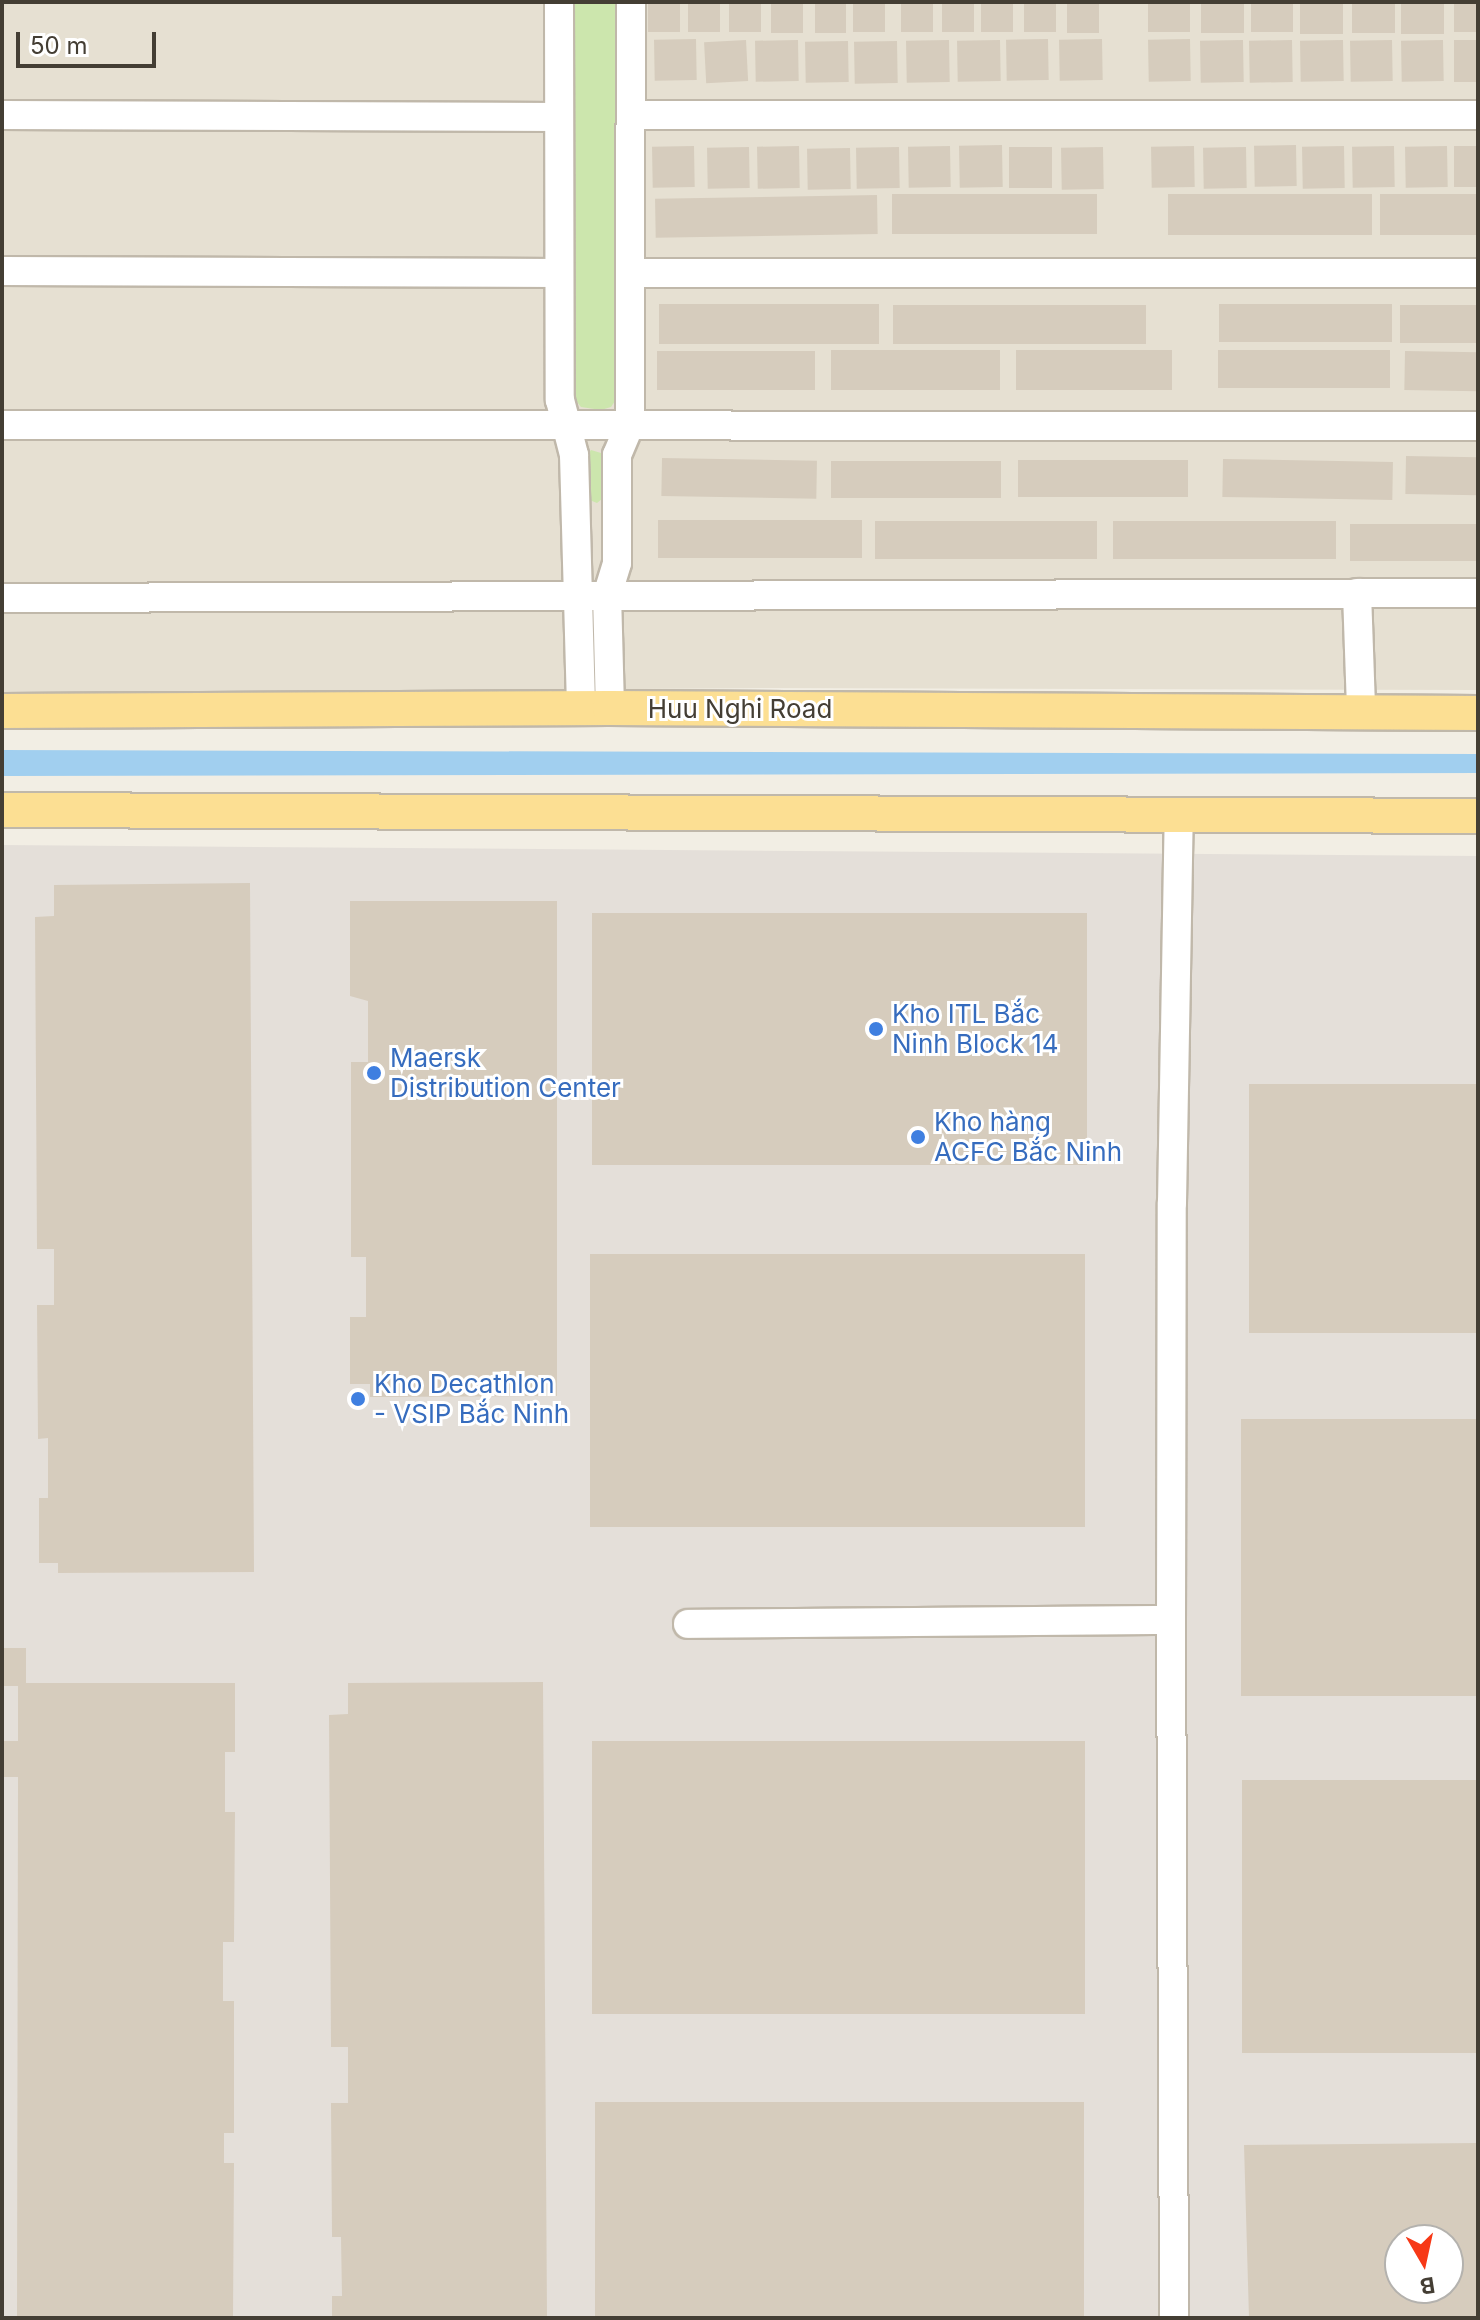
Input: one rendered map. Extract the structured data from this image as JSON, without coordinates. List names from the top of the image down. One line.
{"streets":{"main road":["Huu Nghi Road"]},"places":["Kho ITL Bắc Ninh Block 14","Maersk Distribution Center","Kho hàng ACFC Bắc Ninh","Kho Decathlon - VSIP Bắc Ninh"],"scale_bar":"50 m","north":"bottom"}
